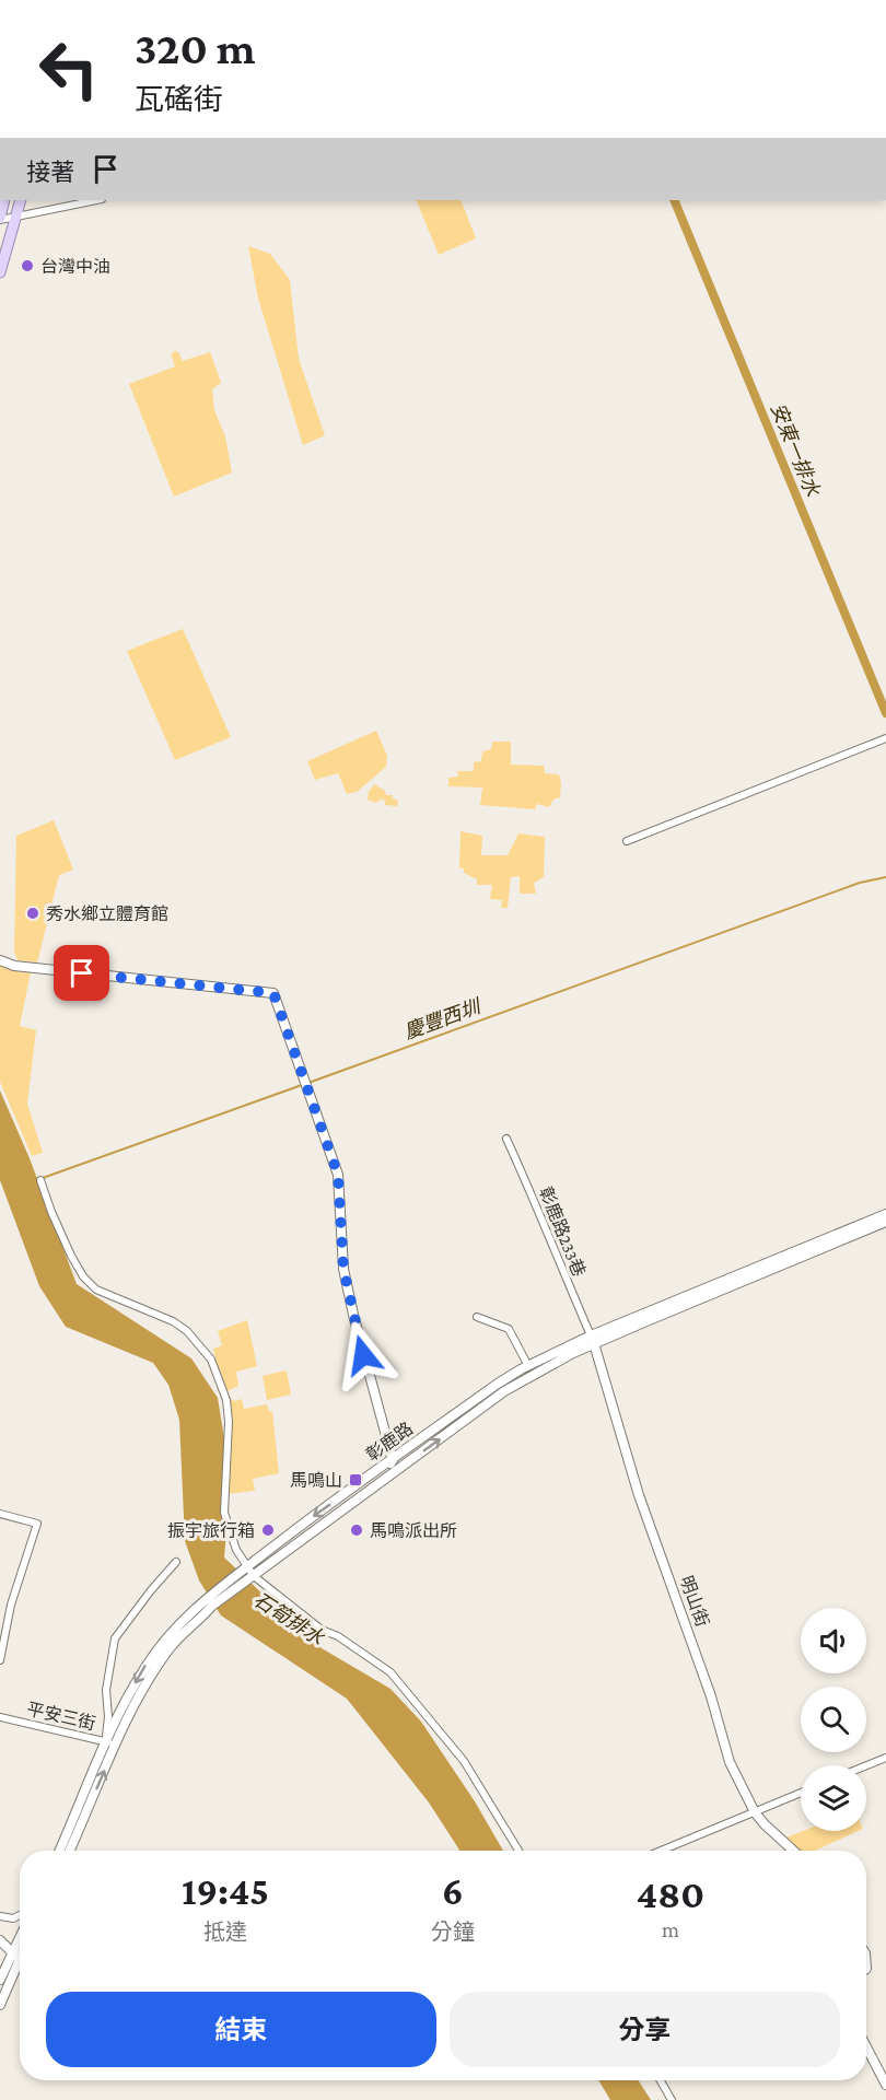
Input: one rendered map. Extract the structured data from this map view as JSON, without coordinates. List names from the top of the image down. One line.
{"streets":{"main road":["彰鹿路","明山街"],"street":["彰鹿路233巷","平安三街"]},"crossings":[["彰鹿路233巷","彰鹿路"],["彰鹿路233巷","明山街"],["彰鹿路","明山街"],["彰鹿路","平安三街"]],"water":["安東一排水","慶豐西圳","石筍排水"],"places":{"other":["台灣中油","秀水鄉立體育館","振宇旅行箱","馬鳴派出所"],"transit":["馬鳴山"]},"page":{"turn":["320 m","瓦磘街"],"then":"接著","eta":["19:45","抵達","6","分鐘","480","m"],"buttons":["結束","分享"]}}
